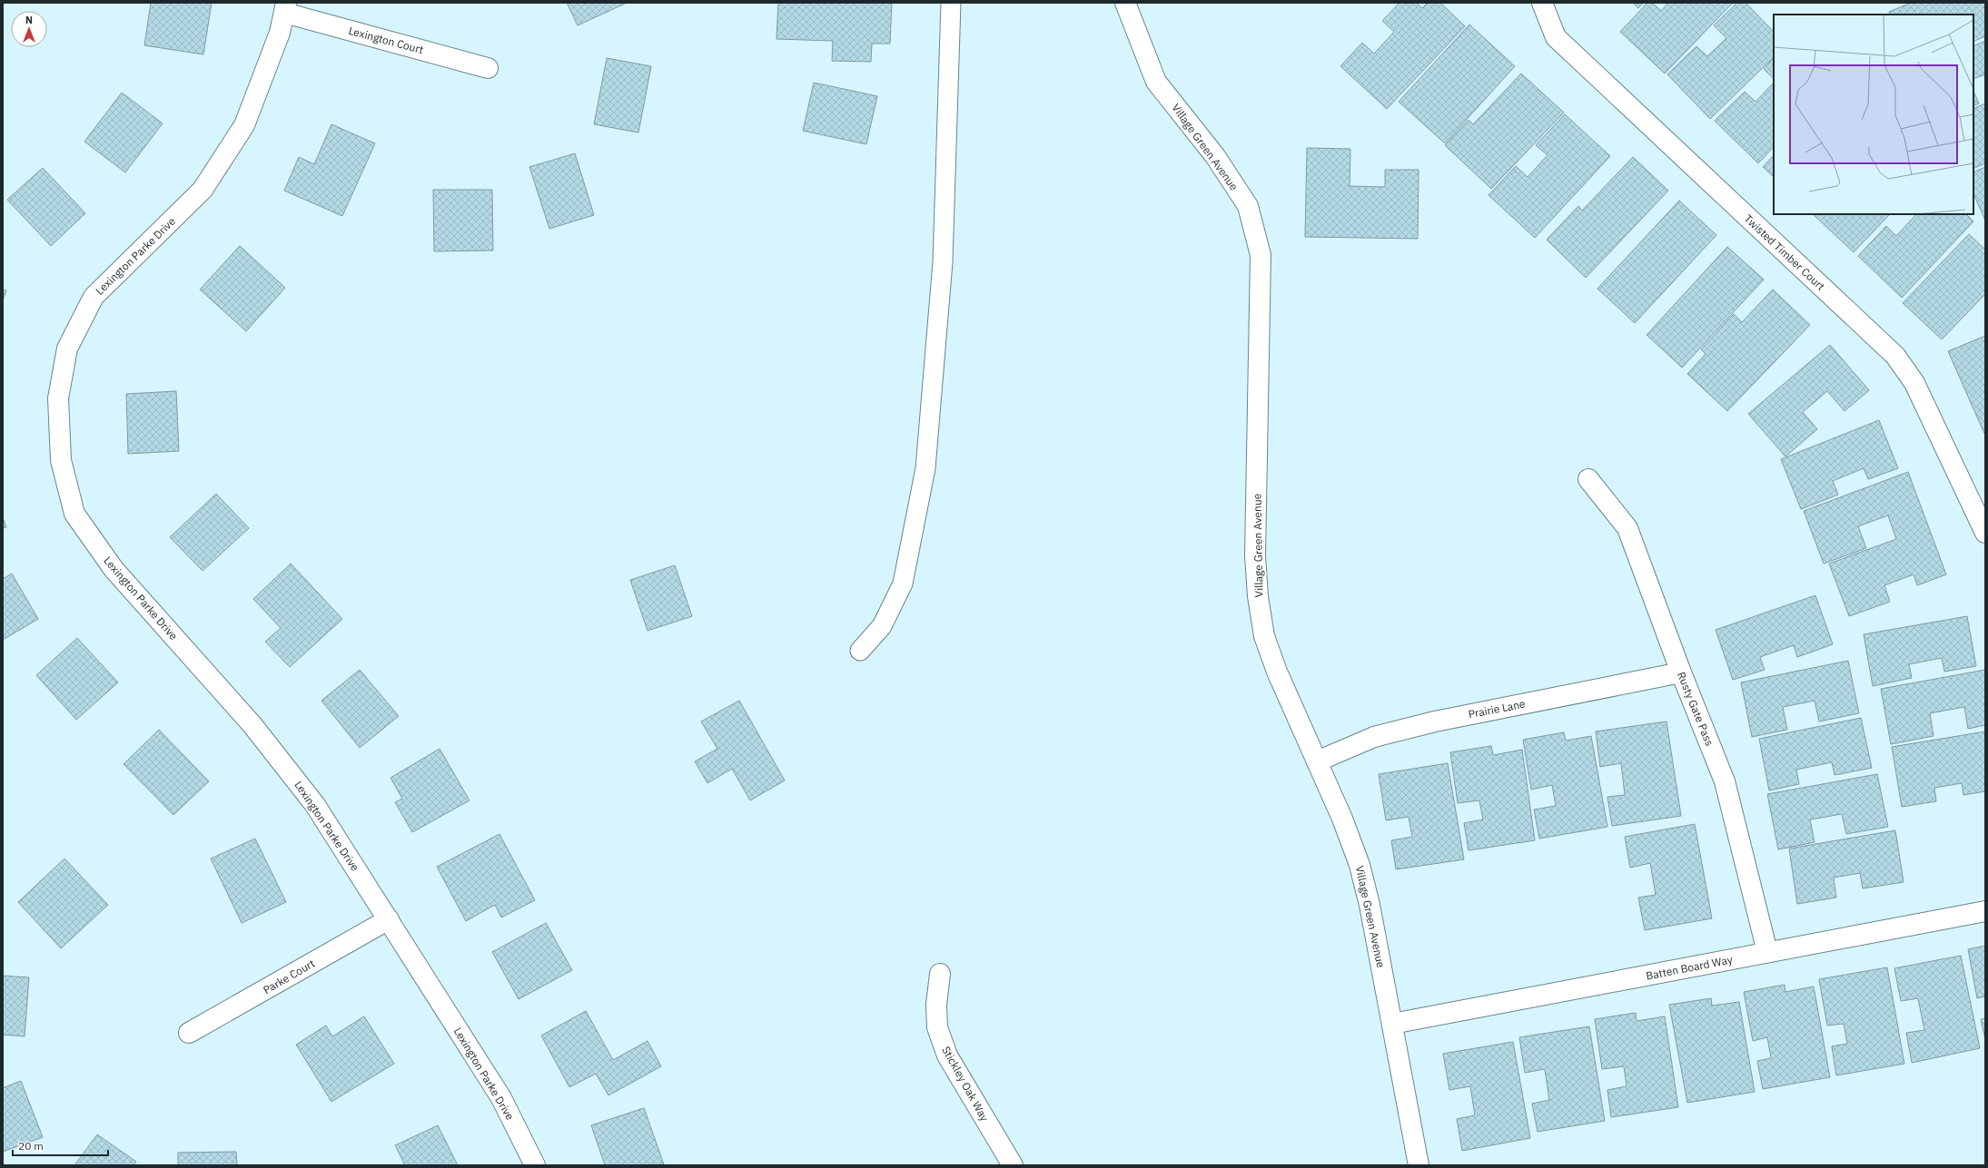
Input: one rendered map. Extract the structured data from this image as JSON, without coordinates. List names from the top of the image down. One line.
{"streets":{"street":["Lexington Court","Village Green Avenue","Twisted Timber Court","Lexington Parke Drive","Prairie Lane","Rusty Gate Pass","Batten Board Way","Parke Court","Stickley Oak Way"]},"crossings":[["Lexington Court","Lexington Parke Drive"],["Village Green Avenue","Prairie Lane"],["Village Green Avenue","Batten Board Way"],["Lexington Parke Drive","Parke Court"],["Prairie Lane","Rusty Gate Pass"],["Rusty Gate Pass","Batten Board Way"]],"scale_bar":"20 m","north":"top"}
